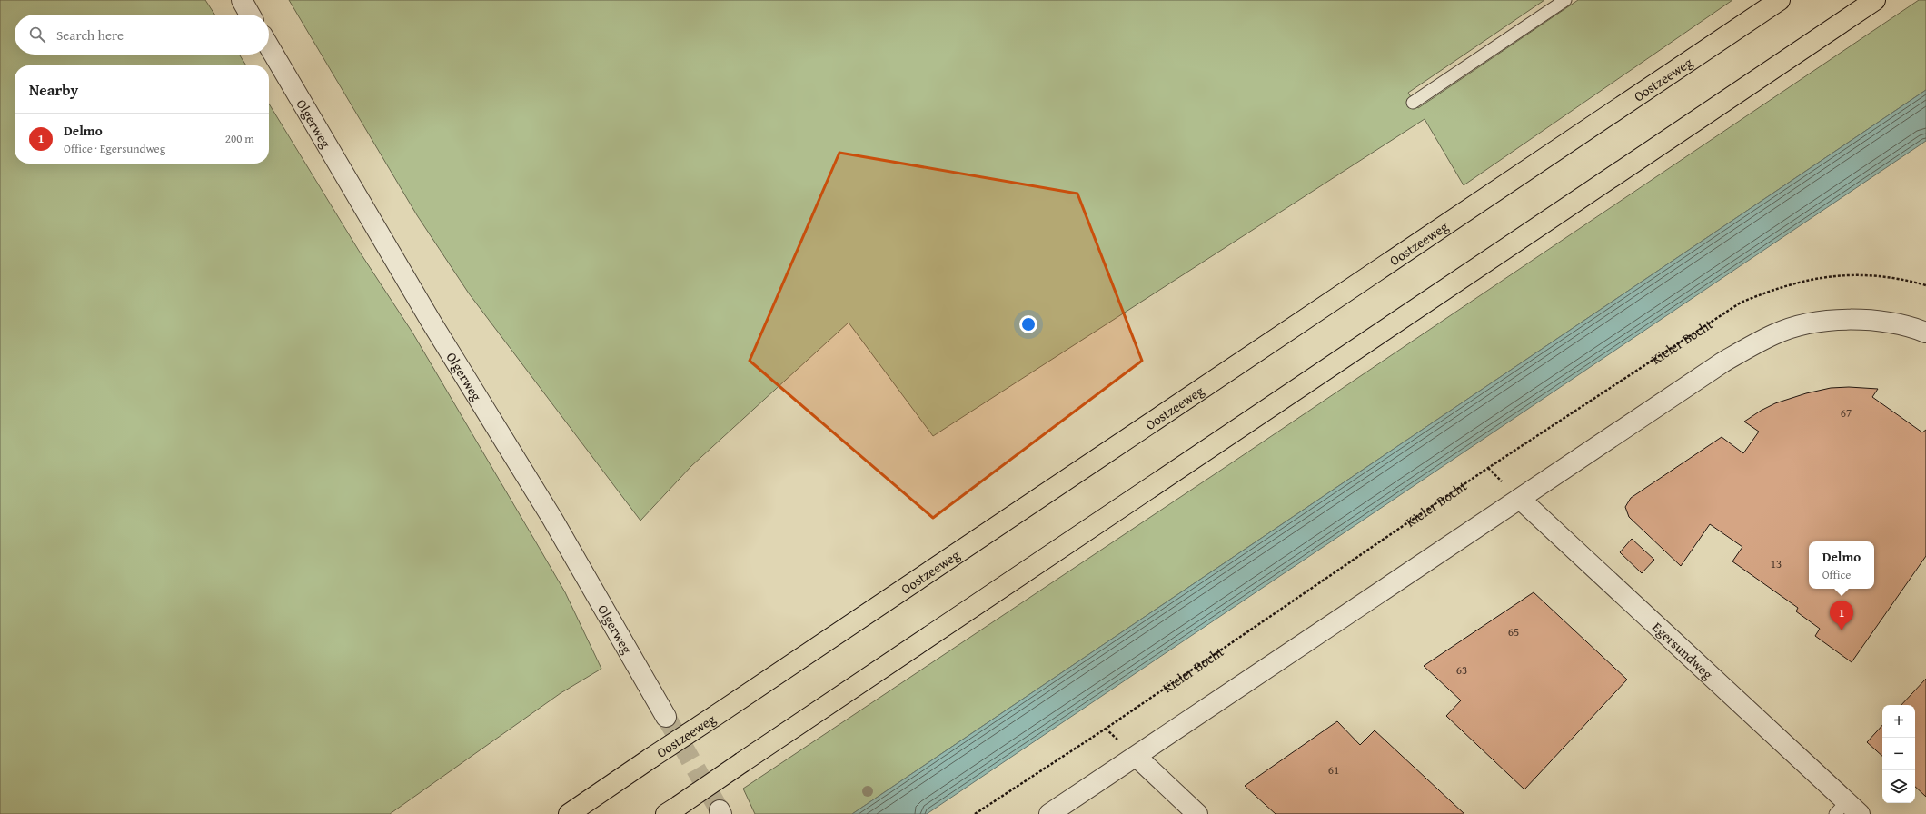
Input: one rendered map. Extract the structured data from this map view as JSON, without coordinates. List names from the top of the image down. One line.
{"streets":{"highway":["Oostzeeweg"],"street":["Olgerweg","Egersundweg"],"path":["Kieler Bocht"]},"house_numbers":["67","13","65","63","61"],"page":{"search":"Search here","heading":"Nearby","list":[{"mark":"1","name":"Delmo","note":"Office · Egersundweg","value":"200 m"}],"popup":["Delmo","Office"],"pins":"1","map_buttons":["+","−"]}}
